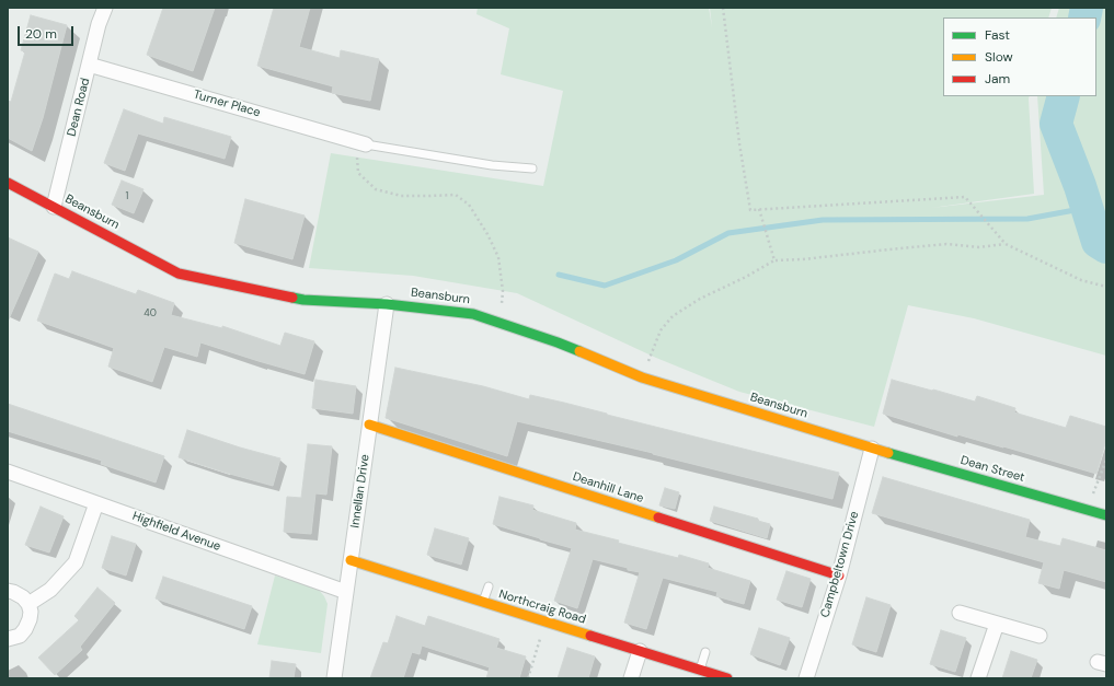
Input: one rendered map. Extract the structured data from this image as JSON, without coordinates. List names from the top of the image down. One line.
{"streets":{"main road":["Beansburn","Dean Street","Deanhill Lane","Northcraig Road"],"street":["Turner Place","Dean Road","Innellan Drive","Highfield Avenue","Campbeltown Drive"]},"crossings":[["Turner Place","Dean Road"],["Dean Road","Beansburn"],["Beansburn","Dean Street"],["Beansburn","Innellan Drive"],["Beansburn","Campbeltown Drive"],["Dean Street","Campbeltown Drive"],["Deanhill Lane","Innellan Drive"],["Deanhill Lane","Campbeltown Drive"],["Innellan Drive","Highfield Avenue"],["Innellan Drive","Northcraig Road"]],"house_numbers":["1","40"],"legend":["Fast","Slow","Jam"],"scale_bar":"20 m"}
